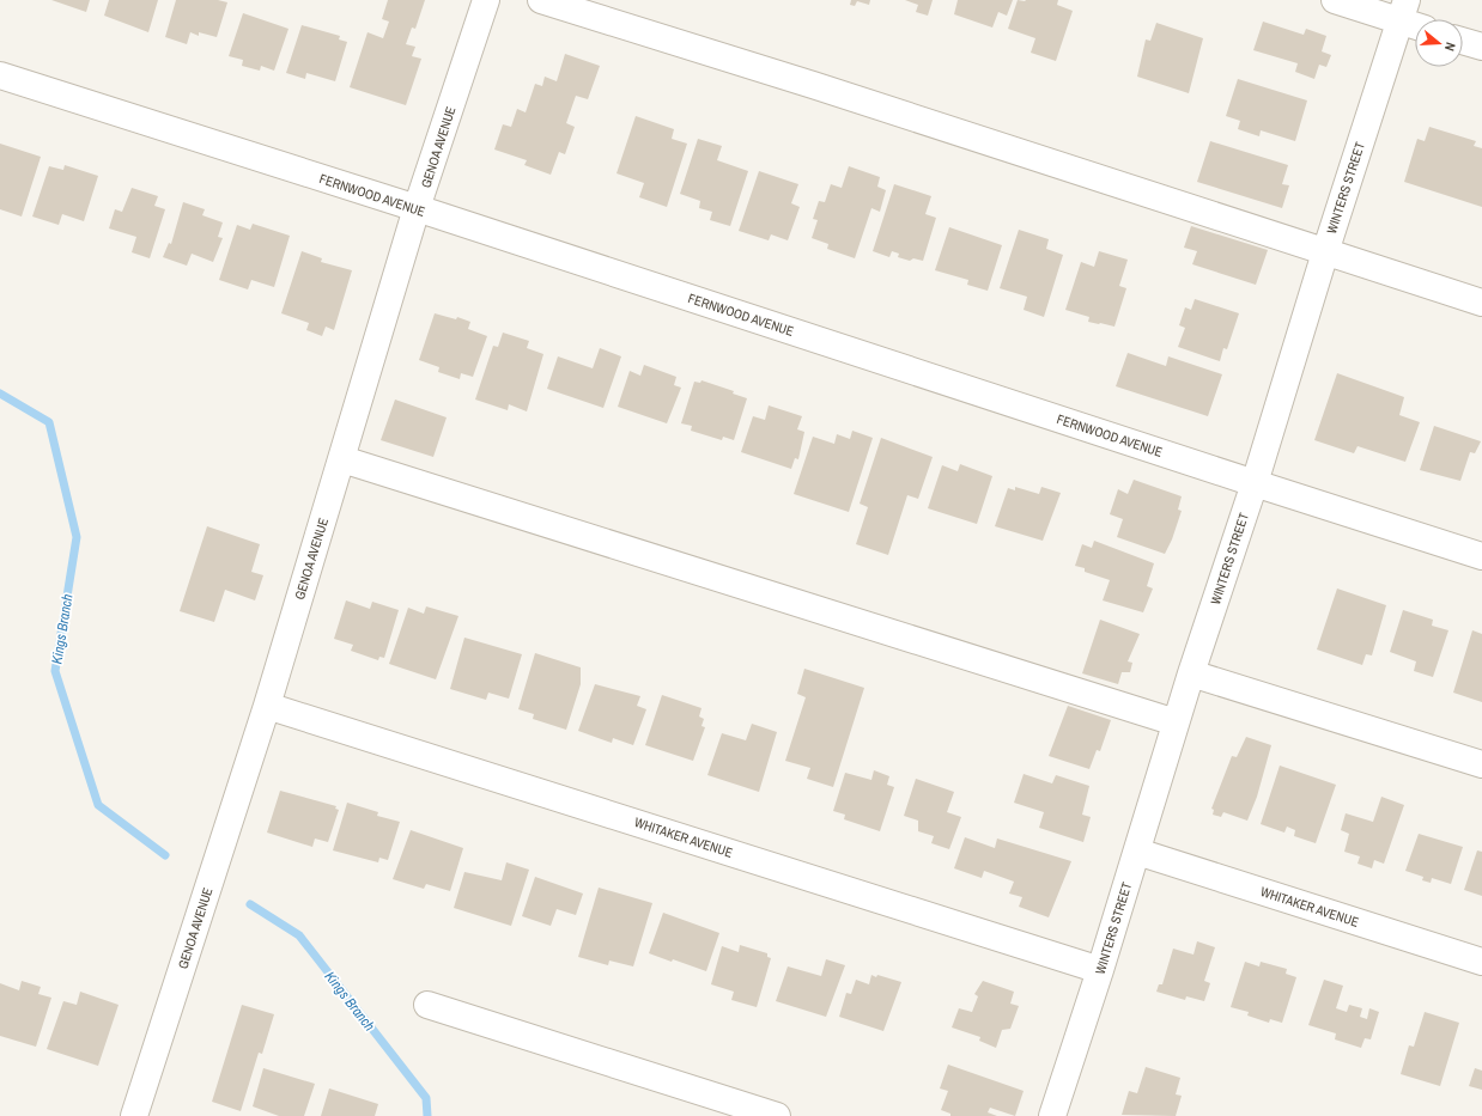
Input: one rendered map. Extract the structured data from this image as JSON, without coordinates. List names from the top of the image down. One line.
{"streets":{"street":["GENOA AVENUE","WINTERS STREET","FERNWOOD AVENUE","WHITAKER AVENUE"]},"crossings":[["GENOA AVENUE","FERNWOOD AVENUE"],["GENOA AVENUE","WHITAKER AVENUE"],["WINTERS STREET","FERNWOOD AVENUE"],["WINTERS STREET","WHITAKER AVENUE"]],"water":["Kings Branch"],"north":"right"}
